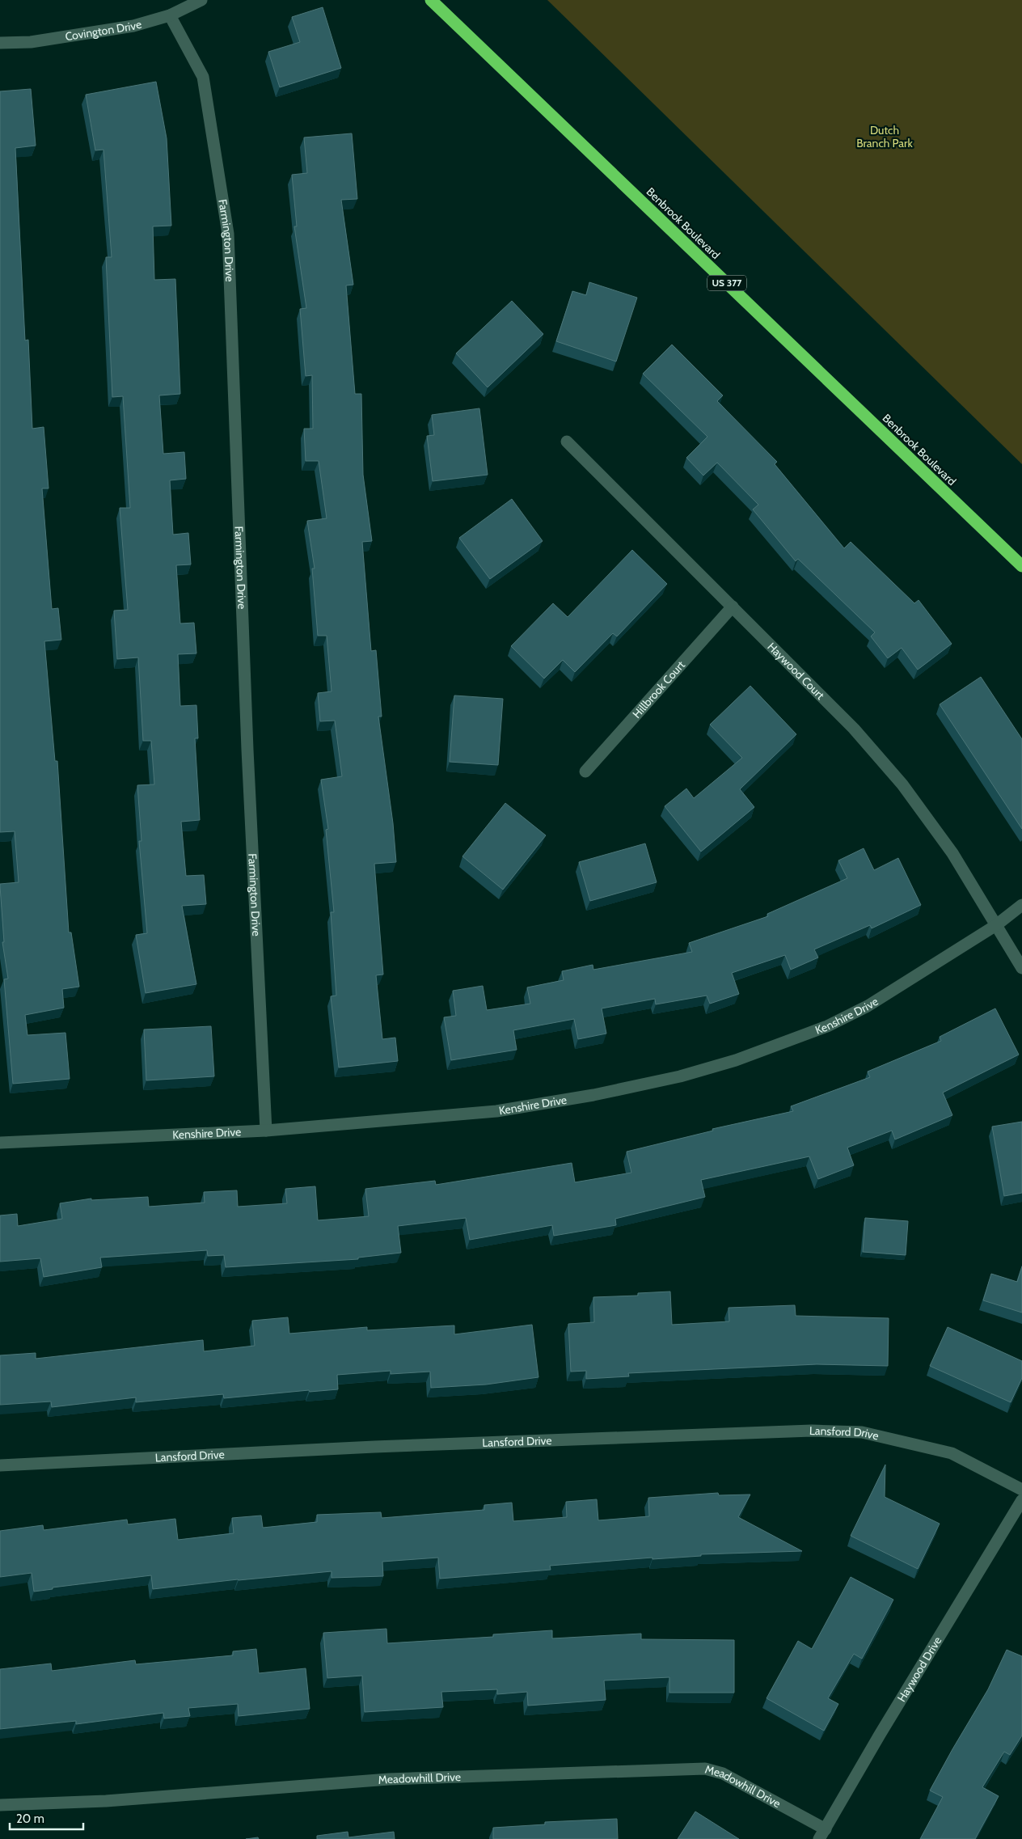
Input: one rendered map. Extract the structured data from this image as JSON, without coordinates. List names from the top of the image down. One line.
{"streets":{"highway":["Benbrook Boulevard","US 377"],"street":["Covington Drive","Farmington Drive","Haywood Court","Hillbrook Court","Kenshire Drive","Lansford Drive","Haywood Drive","Meadowhill Drive"]},"crossings":[["Covington Drive","Farmington Drive"],["Farmington Drive","Kenshire Drive"],["Haywood Court","Hillbrook Court"],["Haywood Court","Kenshire Drive"],["Haywood Drive","Meadowhill Drive"]],"parks":["Dutch Branch Park"],"scale_bar":"20 m"}
